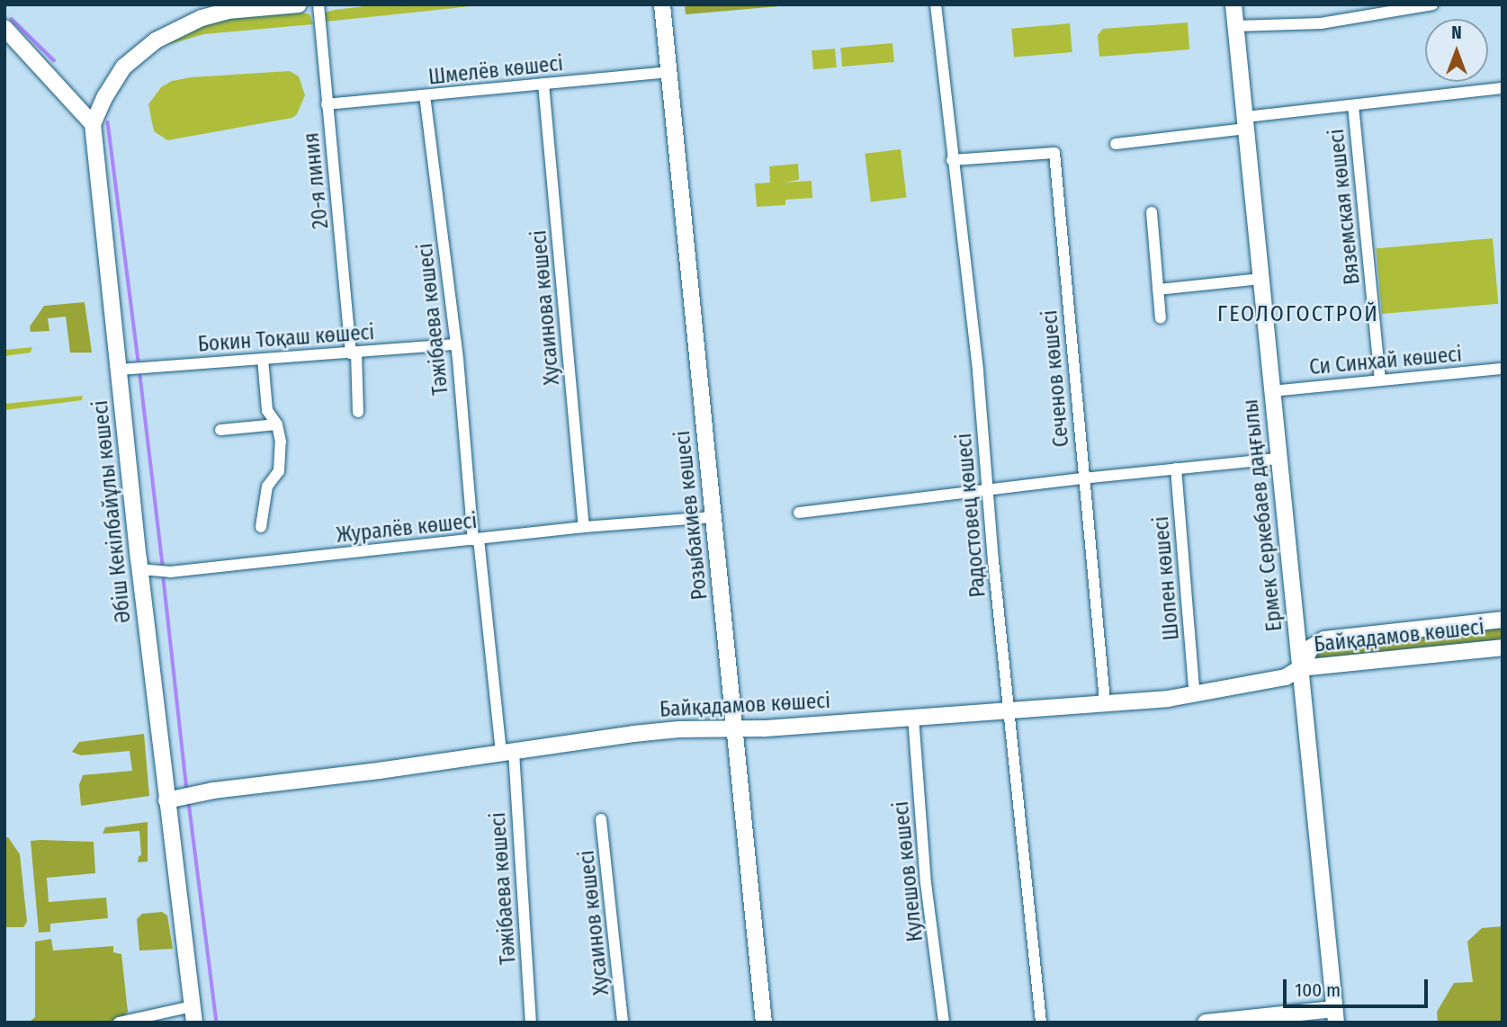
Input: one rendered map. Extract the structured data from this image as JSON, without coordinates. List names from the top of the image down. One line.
{"streets":{"street":["Шмелёв көшесі","20-я линия","Вяземская көшесі","Хусаинова көшесі","Тәжібаева көшесі","Бокин Тоқаш көшесі","Си Синхай көшесі","Сеченов көшесі","Әбіш Кекілбайұлы көшесі","Розыбакиев көшесі","Радостовец көшесі","Ермек Серкебаев даңғылы","Журалёв көшесі","Шопен көшесі","Байқадамов көшесі","Кулешов көшесі","Хусаинов көшесі"]},"crossings":[["Шмелёв көшесі","20-я линия"],["Шмелёв көшесі","Хусаинова көшесі"],["Шмелёв көшесі","Тәжібаева көшесі"],["Шмелёв көшесі","Розыбакиев көшесі"],["20-я линия","Бокин Тоқаш көшесі"],["Вяземская көшесі","Си Синхай көшесі"],["Хусаинова көшесі","Журалёв көшесі"],["Тәжібаева көшесі","Бокин Тоқаш көшесі"],["Тәжібаева көшесі","Журалёв көшесі"],["Тәжібаева көшесі","Байқадамов көшесі"],["Бокин Тоқаш көшесі","Әбіш Кекілбайұлы көшесі"],["Си Синхай көшесі","Ермек Серкебаев даңғылы"],["Сеченов көшесі","Радостовец көшесі"],["Сеченов көшесі","Байқадамов көшесі"],["Әбіш Кекілбайұлы көшесі","Журалёв көшесі"],["Әбіш Кекілбайұлы көшесі","Байқадамов көшесі"],["Розыбакиев көшесі","Журалёв көшесі"],["Розыбакиев көшесі","Байқадамов көшесі"],["Радостовец көшесі","Байқадамов көшесі"],["Ермек Серкебаев даңғылы","Байқадамов көшесі"],["Байқадамов көшесі","Кулешов көшесі"]],"districts":["ГЕОЛОГОСТРОЙ"],"scale_bar":"100 m","north":"top"}
